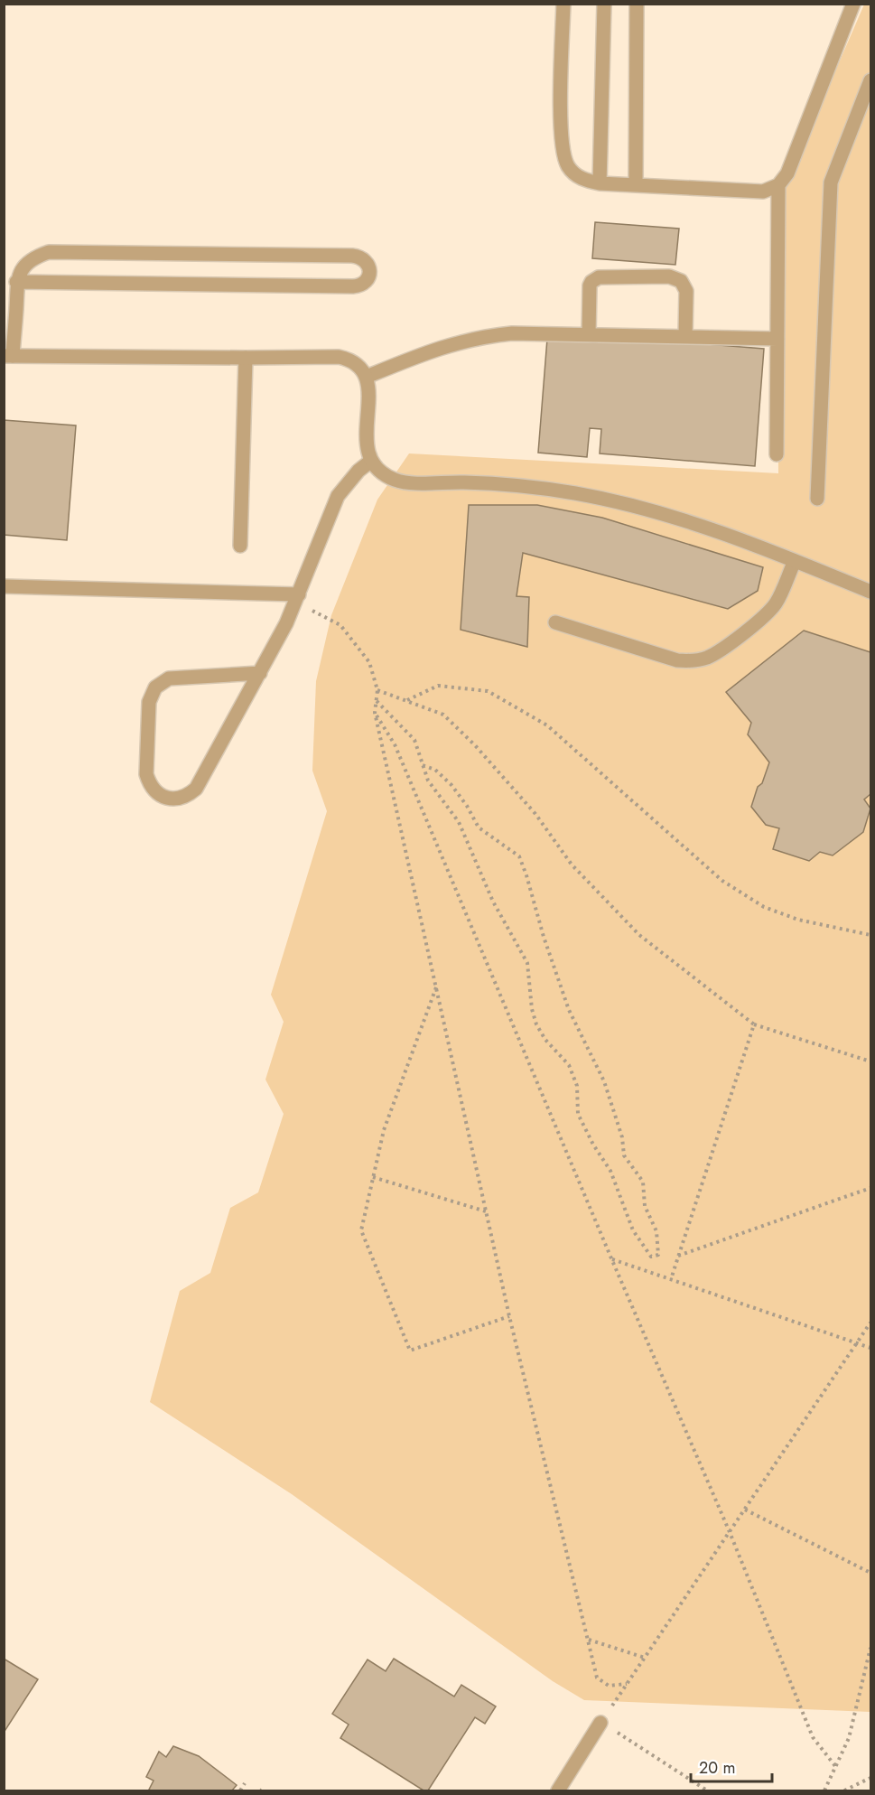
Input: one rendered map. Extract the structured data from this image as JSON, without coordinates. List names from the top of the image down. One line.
{"scale_bar":"20 m"}
